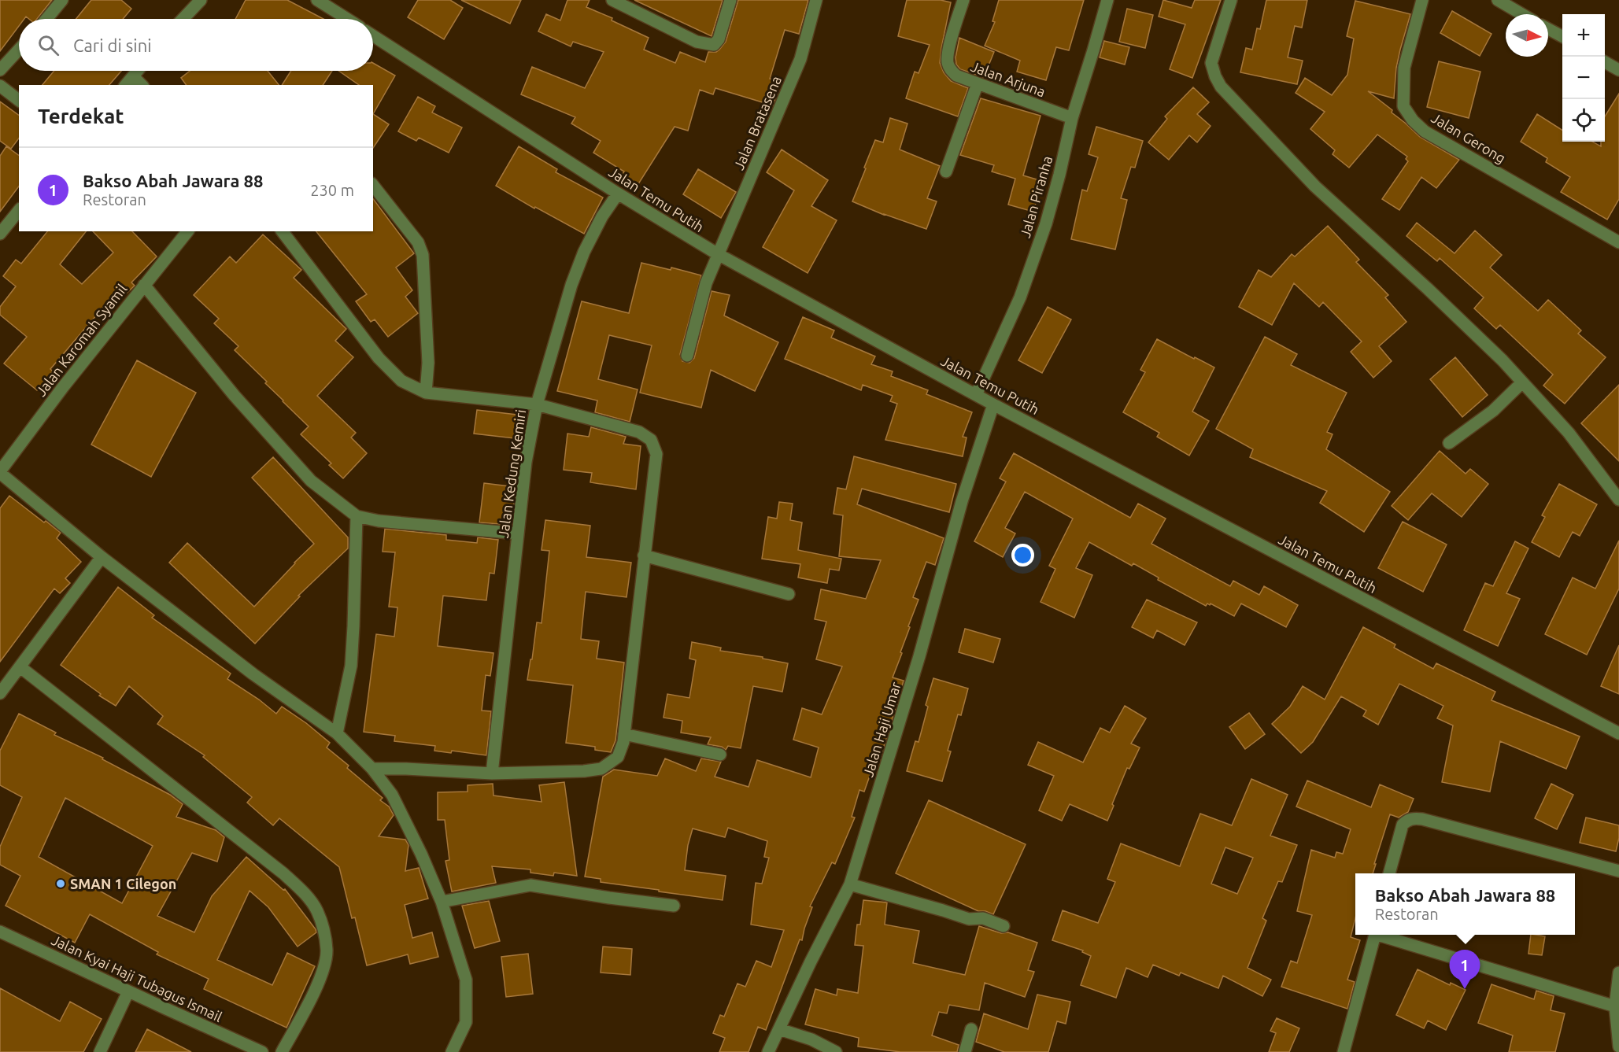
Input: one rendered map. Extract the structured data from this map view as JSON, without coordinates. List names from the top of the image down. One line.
{"streets":{"street":["Jalan Arjuna","Jalan Bratasena","Jalan Gerong","Jalan Piranha","Jalan Temu Putih","Jalan Karomah Syamil","Jalan Kedung Kemiri","Jalan Haji Umar","Jalan Kyai Haji Tubagus Ismail"]},"crossings":[["Jalan Arjuna","Jalan Piranha"],["Jalan Bratasena","Jalan Temu Putih"],["Jalan Piranha","Jalan Temu Putih"],["Jalan Temu Putih","Jalan Kedung Kemiri"],["Jalan Temu Putih","Jalan Haji Umar"]],"places":["SMAN 1 Cilegon"],"north":"right","page":{"map_buttons":["+","−"],"search":"Cari di sini","heading":"Terdekat","list":[{"mark":"1","name":"Bakso Abah Jawara 88","note":"Restoran","value":"230 m"}],"popup":["Bakso Abah Jawara 88","Restoran"],"pins":"1"}}
